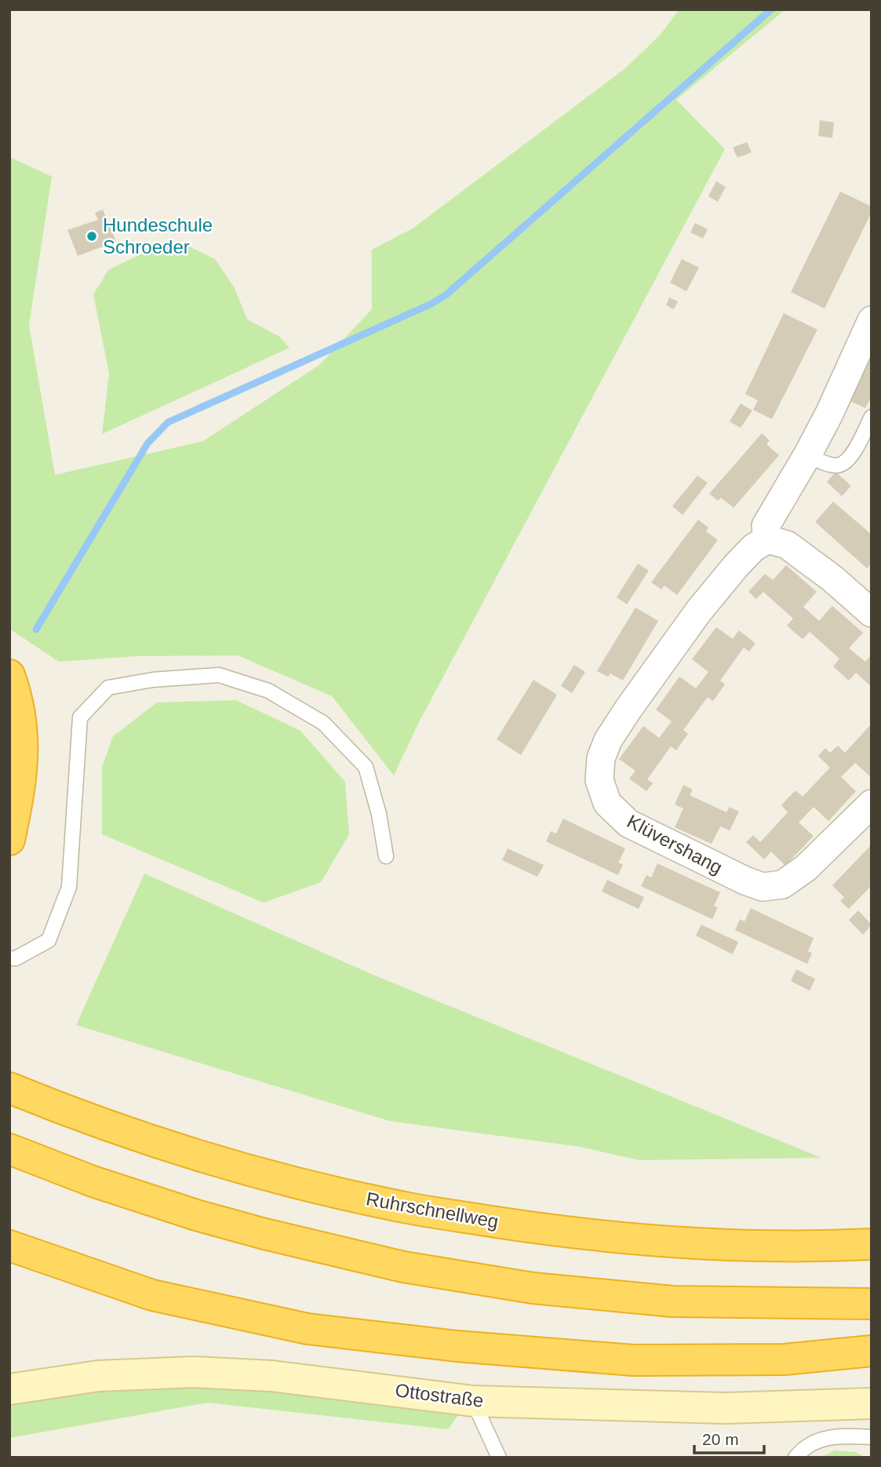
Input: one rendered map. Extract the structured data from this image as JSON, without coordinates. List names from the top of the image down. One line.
{"streets":{"highway":["Ruhrschnellweg"],"street":["Klüvershang","Ottostraße"]},"places":["Hundeschule Schroeder"],"scale_bar":"20 m"}
